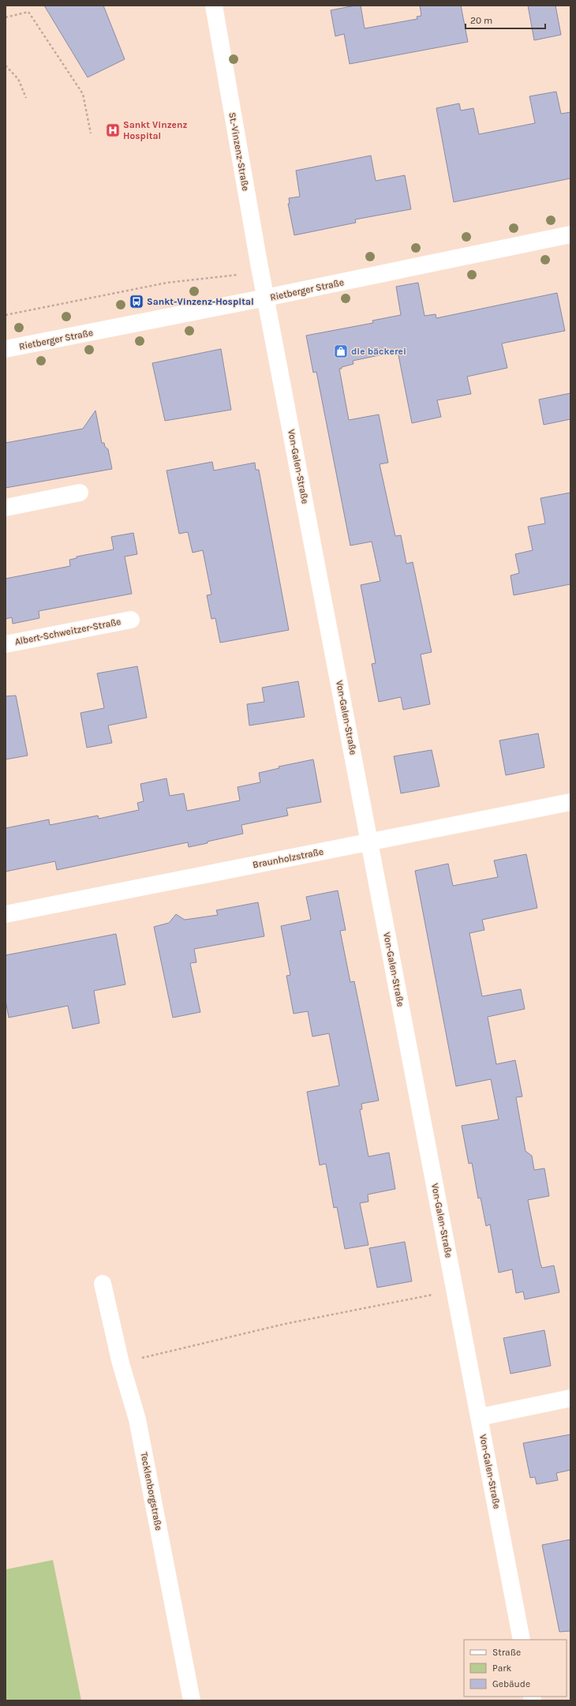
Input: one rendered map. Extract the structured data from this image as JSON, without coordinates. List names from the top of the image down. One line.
{"streets":{"street":["St.-Vinzenz-Straße","Rietberger Straße","Von-Galen-Straße","Albert-Schweitzer-Straße","Braunholzstraße","Tecklenborgstraße"]},"crossings":[["St.-Vinzenz-Straße","Rietberger Straße"],["St.-Vinzenz-Straße","Von-Galen-Straße"],["Rietberger Straße","Von-Galen-Straße"],["Von-Galen-Straße","Braunholzstraße"]],"places":{"hospital":["Sankt Vinzenz Hospital"],"bus stop":["Sankt-Vinzenz-Hospital"],"shop":["die bäckerei"]},"legend":["Straße","Park","Gebäude"],"scale_bar":"20 m"}
